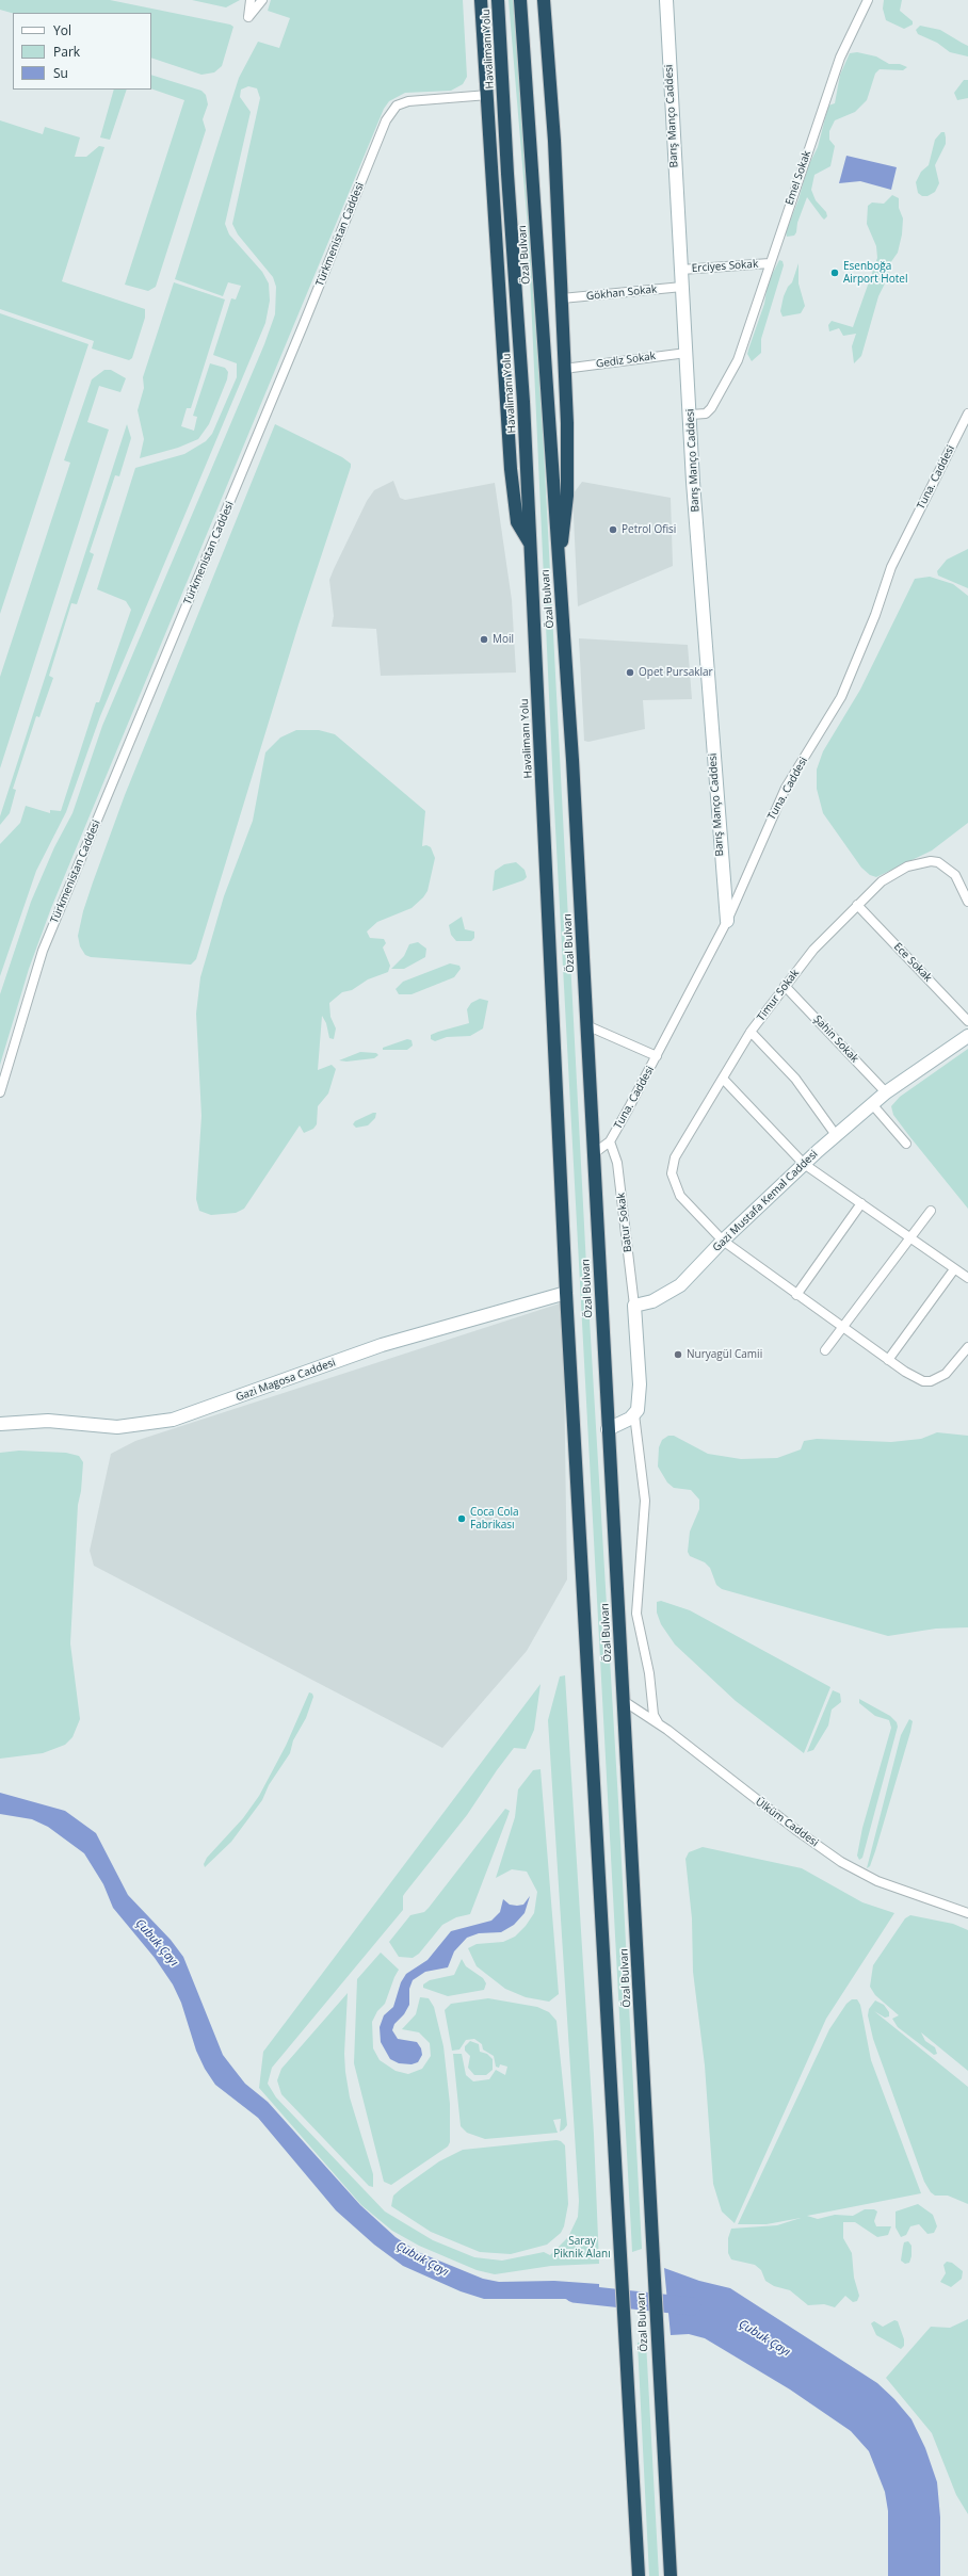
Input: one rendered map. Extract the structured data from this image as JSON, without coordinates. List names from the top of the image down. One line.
{"streets":{"highway":["Havalimanı Yolu","Özal Bulvarı"],"street":["Barış Manço Caddesi","Emel Sokak","Türkmenistan Caddesi","Erciyes Sokak","Gökhan Sokak","Gediz Sokak","Tuna. Caddesi","Ece Sokak","Timur Sokak","Şahin Sokak","Gazi Mustafa Kemal Caddesi","Batur Sokak","Gazi Magosa Caddesi","Ülküm Caddesi"]},"crossings":[["Havalimanı Yolu","Özal Bulvarı"],["Barış Manço Caddesi","Emel Sokak"],["Barış Manço Caddesi","Erciyes Sokak"],["Barış Manço Caddesi","Gökhan Sokak"],["Barış Manço Caddesi","Gediz Sokak"],["Barış Manço Caddesi","Tuna. Caddesi"],["Emel Sokak","Erciyes Sokak"],["Özal Bulvarı","Tuna. Caddesi"],["Özal Bulvarı","Gazi Magosa Caddesi"],["Özal Bulvarı","Ülküm Caddesi"],["Tuna. Caddesi","Batur Sokak"],["Ece Sokak","Timur Sokak"],["Timur Sokak","Şahin Sokak"],["Timur Sokak","Gazi Mustafa Kemal Caddesi"],["Şahin Sokak","Gazi Mustafa Kemal Caddesi"],["Gazi Mustafa Kemal Caddesi","Batur Sokak"]],"water":["Çubuk Çayı"],"parks":["Saray Piknik Alanı"],"places":["Esenboğa Airport Hotel","Petrol Ofisi","Moil","Opet Pursaklar","Nuryagül Camii","Coca Cola Fabrikası"],"legend":["Yol","Park","Su"]}
